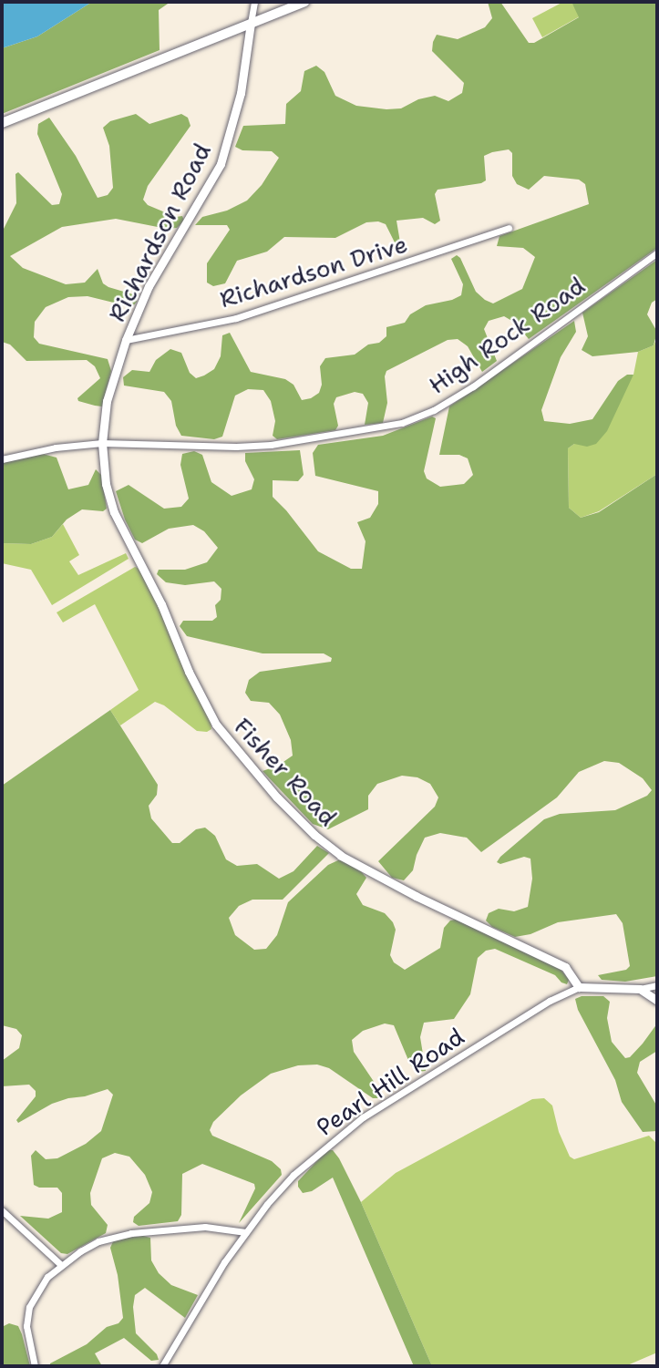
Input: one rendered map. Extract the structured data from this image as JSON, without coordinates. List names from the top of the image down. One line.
{"streets":{"street":["Richardson Road","Richardson Drive","High Rock Road","Fisher Road","Pearl Hill Road"]},"crossings":[["Richardson Road","Richardson Drive"],["Richardson Road","High Rock Road"],["Richardson Road","Fisher Road"],["High Rock Road","Fisher Road"],["Fisher Road","Pearl Hill Road"]]}
